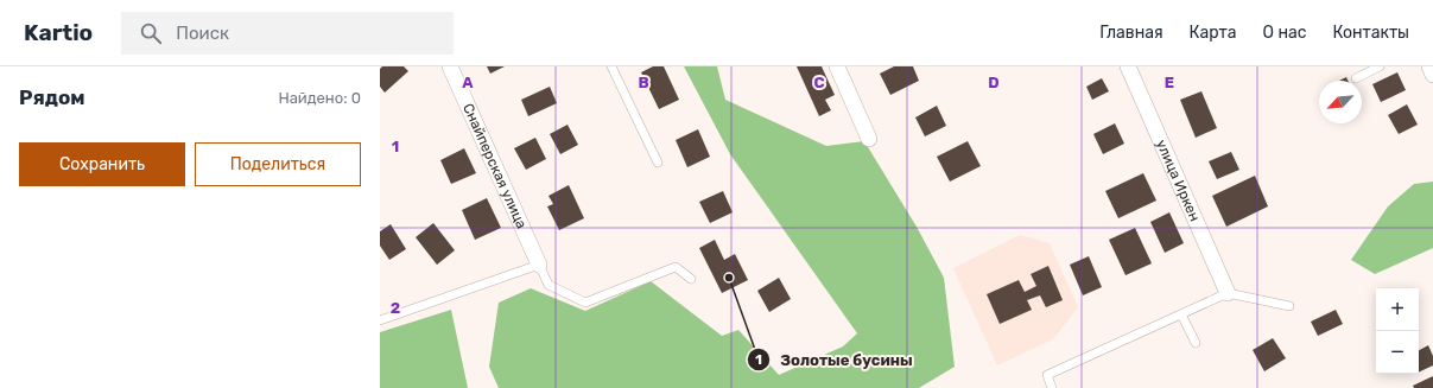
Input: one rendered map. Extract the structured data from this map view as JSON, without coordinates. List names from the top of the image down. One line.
{"streets":{"street":["Снайперская улица","улица Иркен"]},"places":["Золотые бусины"],"north":"bottom left","page":{"header":"Kartio","search":"Поиск","nav":["Главная","Карта","О нас","Контакты"],"heading":["Рядом","Найдено: 0"],"buttons":["Сохранить","Поделиться"],"map_buttons":["+","−"]},"grid":{"columns":["A","B","C","D","E"],"rows":["1","2"]}}
